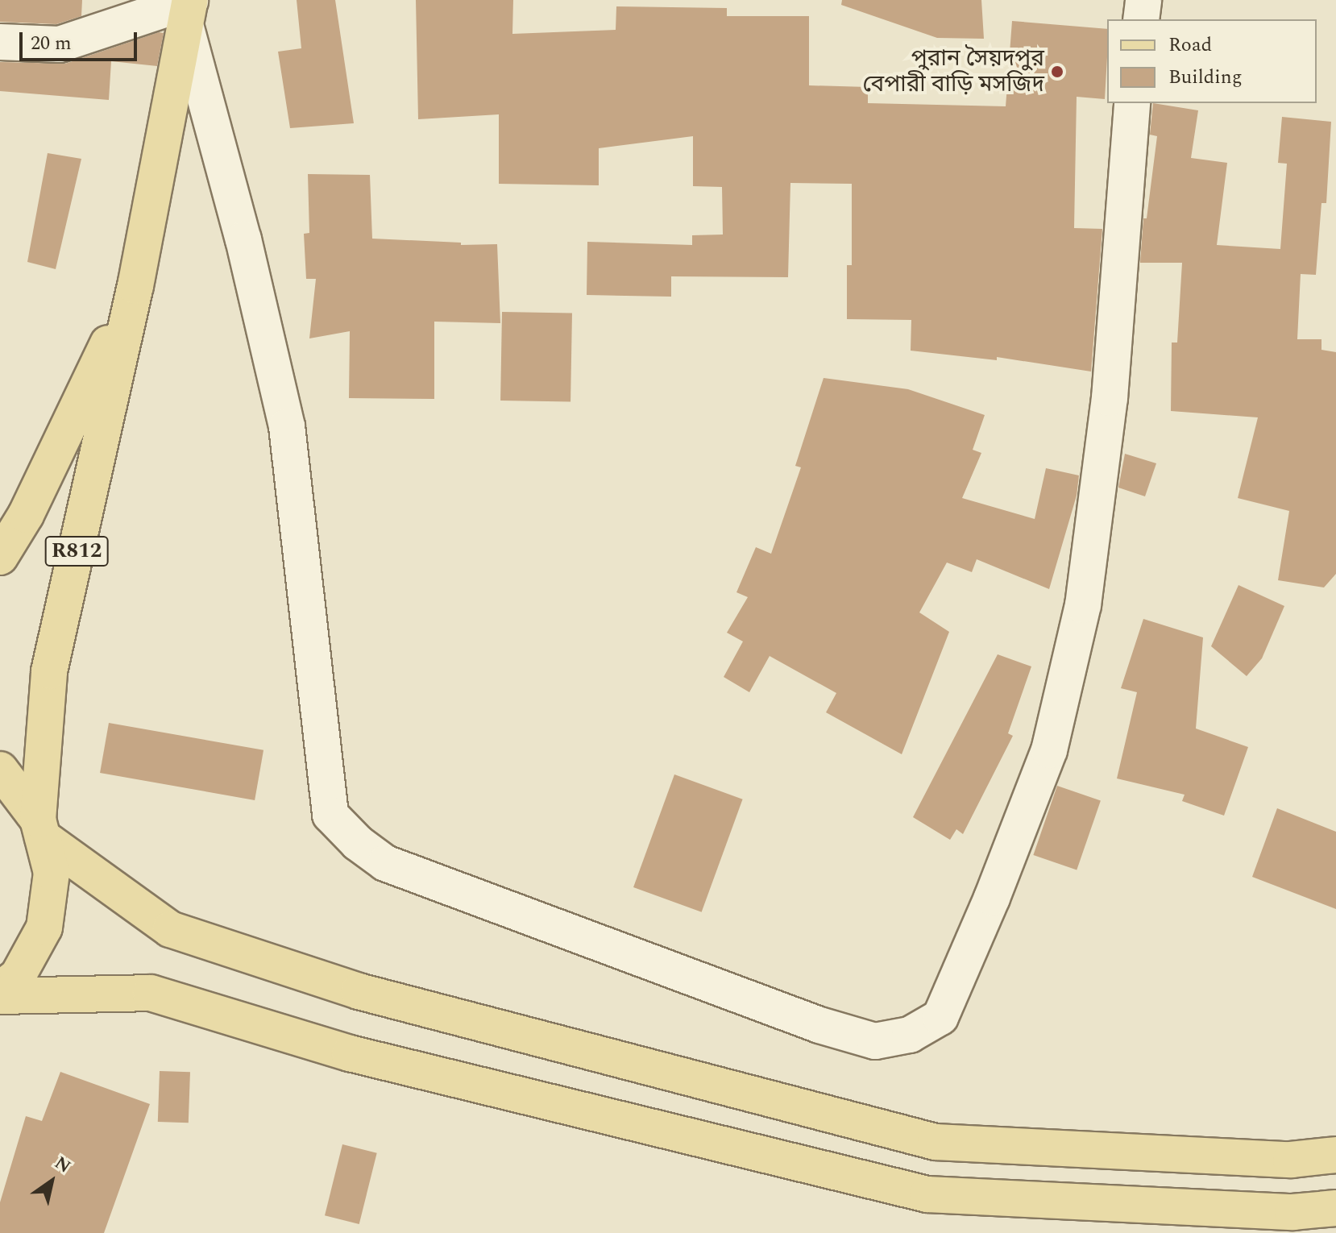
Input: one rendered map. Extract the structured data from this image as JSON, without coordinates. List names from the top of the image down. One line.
{"streets":{"main road":["R812"]},"places":["পুরান সৈয়দপুর বেপারী বাড়ি মসজিদ"],"legend":["Road","Building"],"scale_bar":"20 m","north":"top right"}
